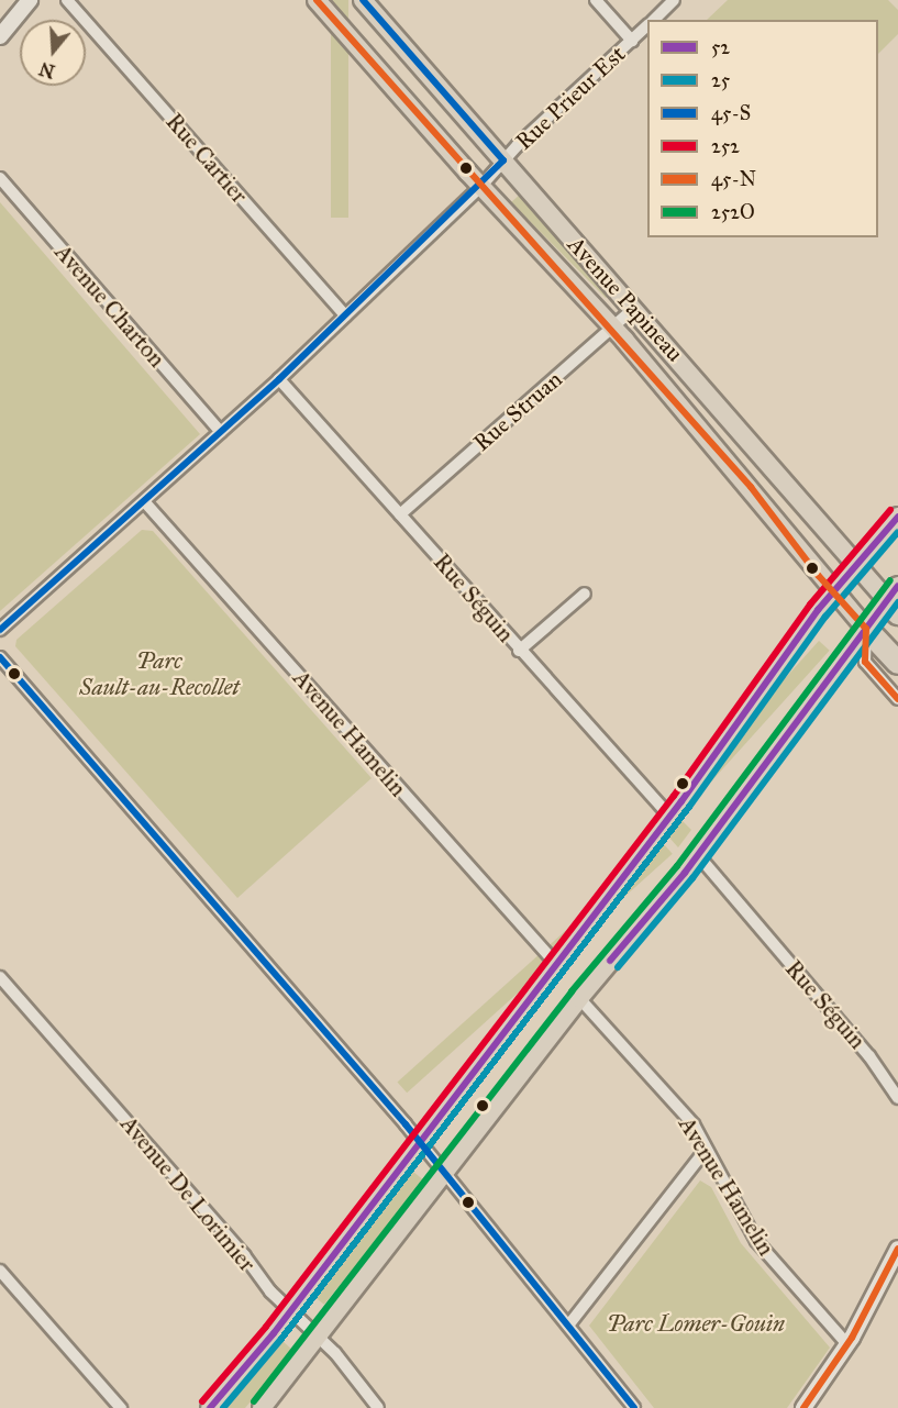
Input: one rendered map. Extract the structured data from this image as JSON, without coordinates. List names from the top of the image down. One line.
{"streets":{"main road":["Avenue Papineau"],"street":["Rue Prieur Est","Rue Cartier","Avenue Charton","Rue Struan","Rue Séguin","Avenue Hamelin","Avenue De Lorimier"]},"crossings":[["Rue Prieur Est","Rue Cartier"],["Rue Prieur Est","Avenue Papineau"],["Rue Prieur Est","Avenue Charton"],["Rue Prieur Est","Rue Séguin"],["Rue Prieur Est","Avenue Hamelin"],["Avenue Papineau","Rue Struan"],["Rue Struan","Rue Séguin"]],"parks":["Parc Sault-au-Recollet","Parc Lomer-Gouin"],"lines":["transit line 45-S","transit line 45-N","transit line 252","transit line 52","transit line 25","transit line 252O"],"legend":["52","25","45-S","252","45-N","252O"],"north":"bottom"}
